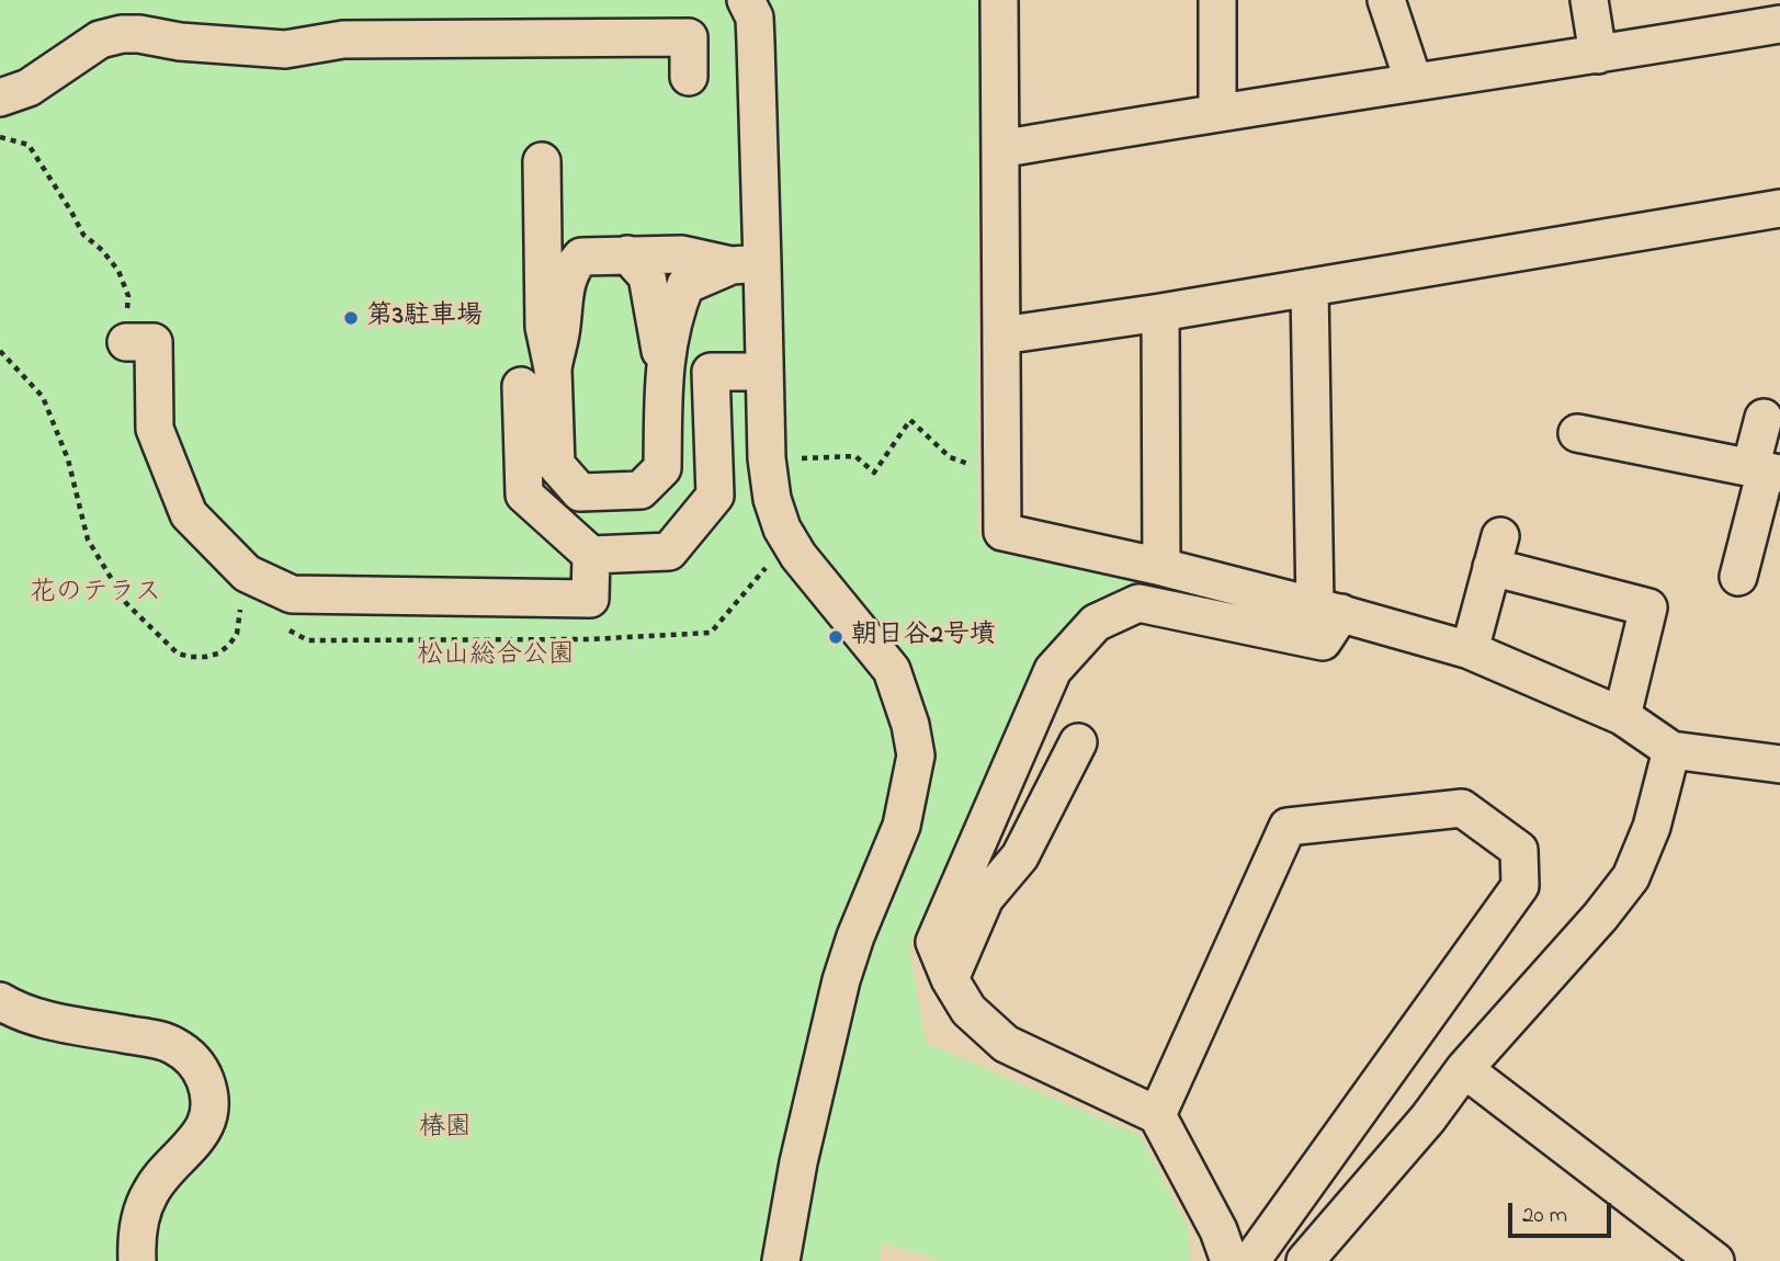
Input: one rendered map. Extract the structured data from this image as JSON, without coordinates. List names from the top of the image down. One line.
{"parks":["花のテラス","松山総合公園","椿園"],"places":["第3駐車場","朝日谷2号墳"],"scale_bar":"20 m"}
